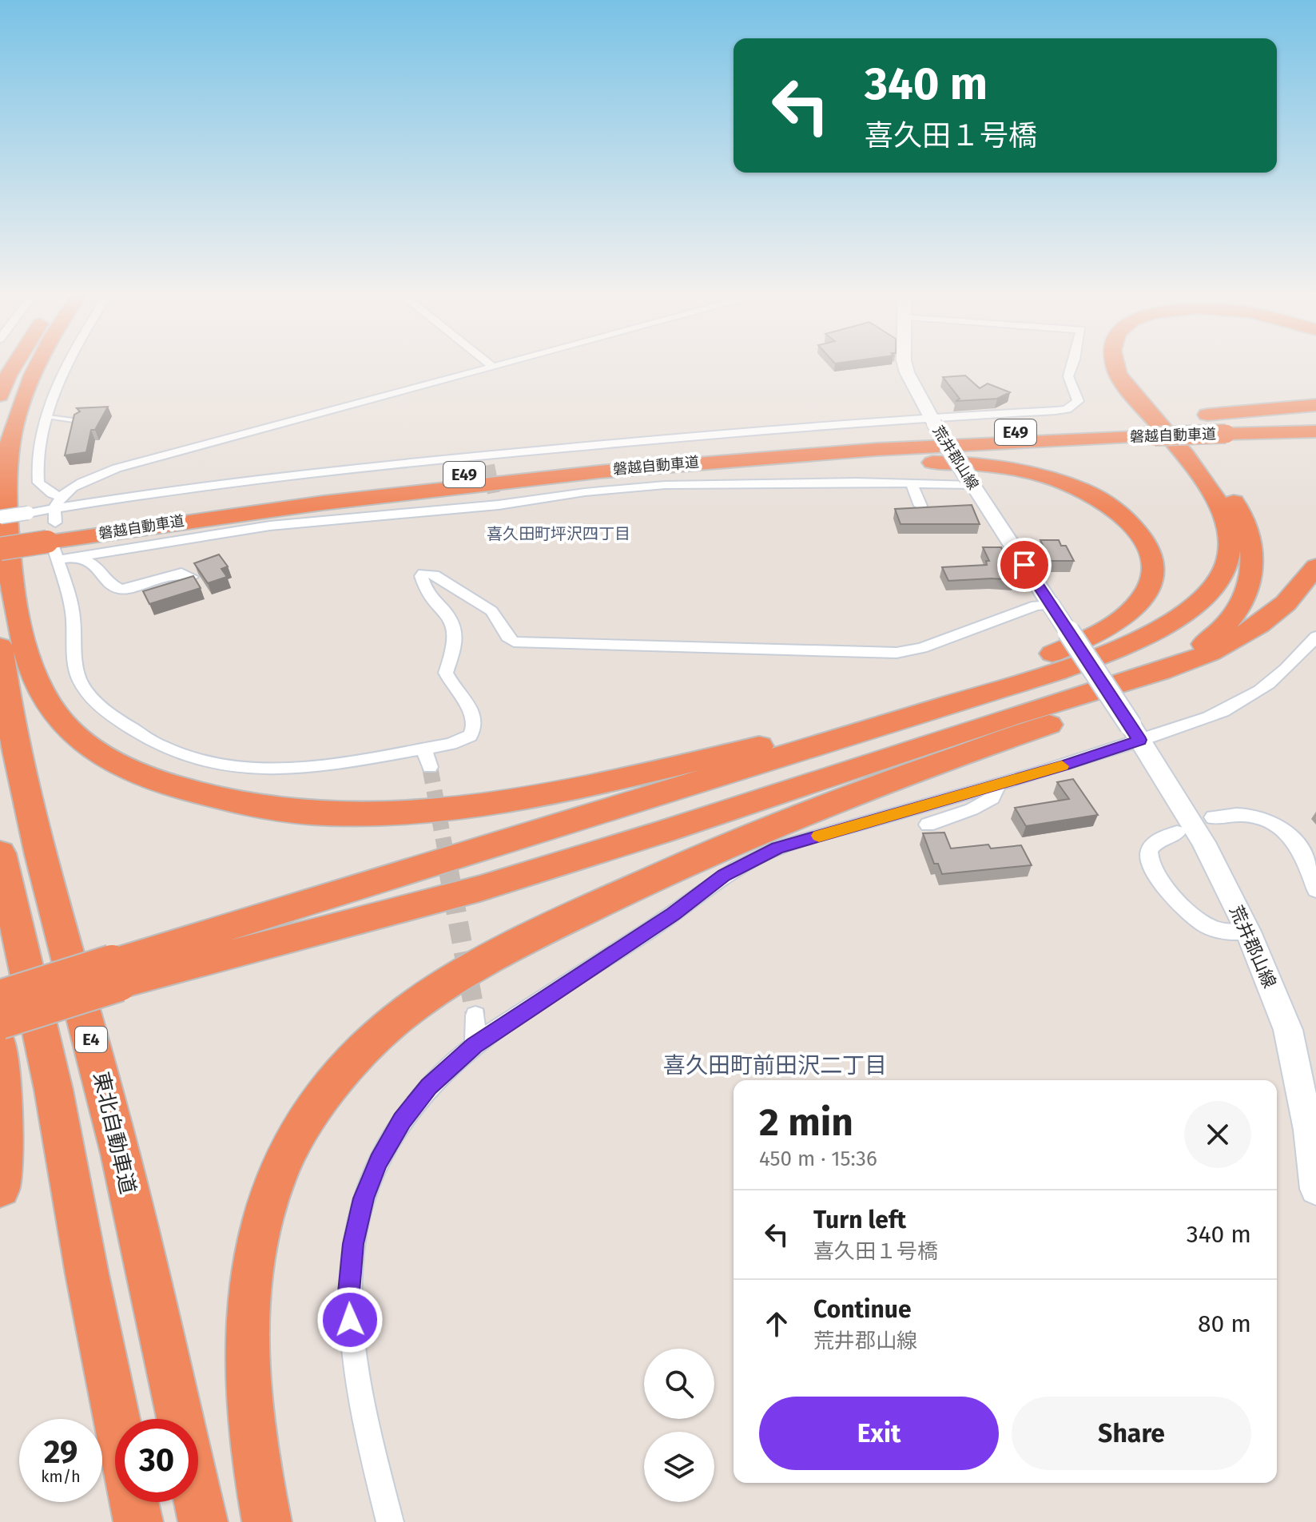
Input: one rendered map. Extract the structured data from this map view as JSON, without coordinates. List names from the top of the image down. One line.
{"streets":{"highway":["E49","磐越自動車道","E4","東北自動車道"],"main road":["荒井郡山線"]},"districts":["喜久田町坪沢四丁目","喜久田町前田沢二丁目"],"page":{"turn":["340 m","喜久田１号橋"],"heading":["2 min","450 m · 15:36"],"list":[{"name":"Turn left","note":"喜久田１号橋","value":"340 m"},{"name":"Continue","note":"荒井郡山線","value":"80 m"}],"buttons":["Exit","Share"],"speed":"29 km/h","limit":"30"}}
